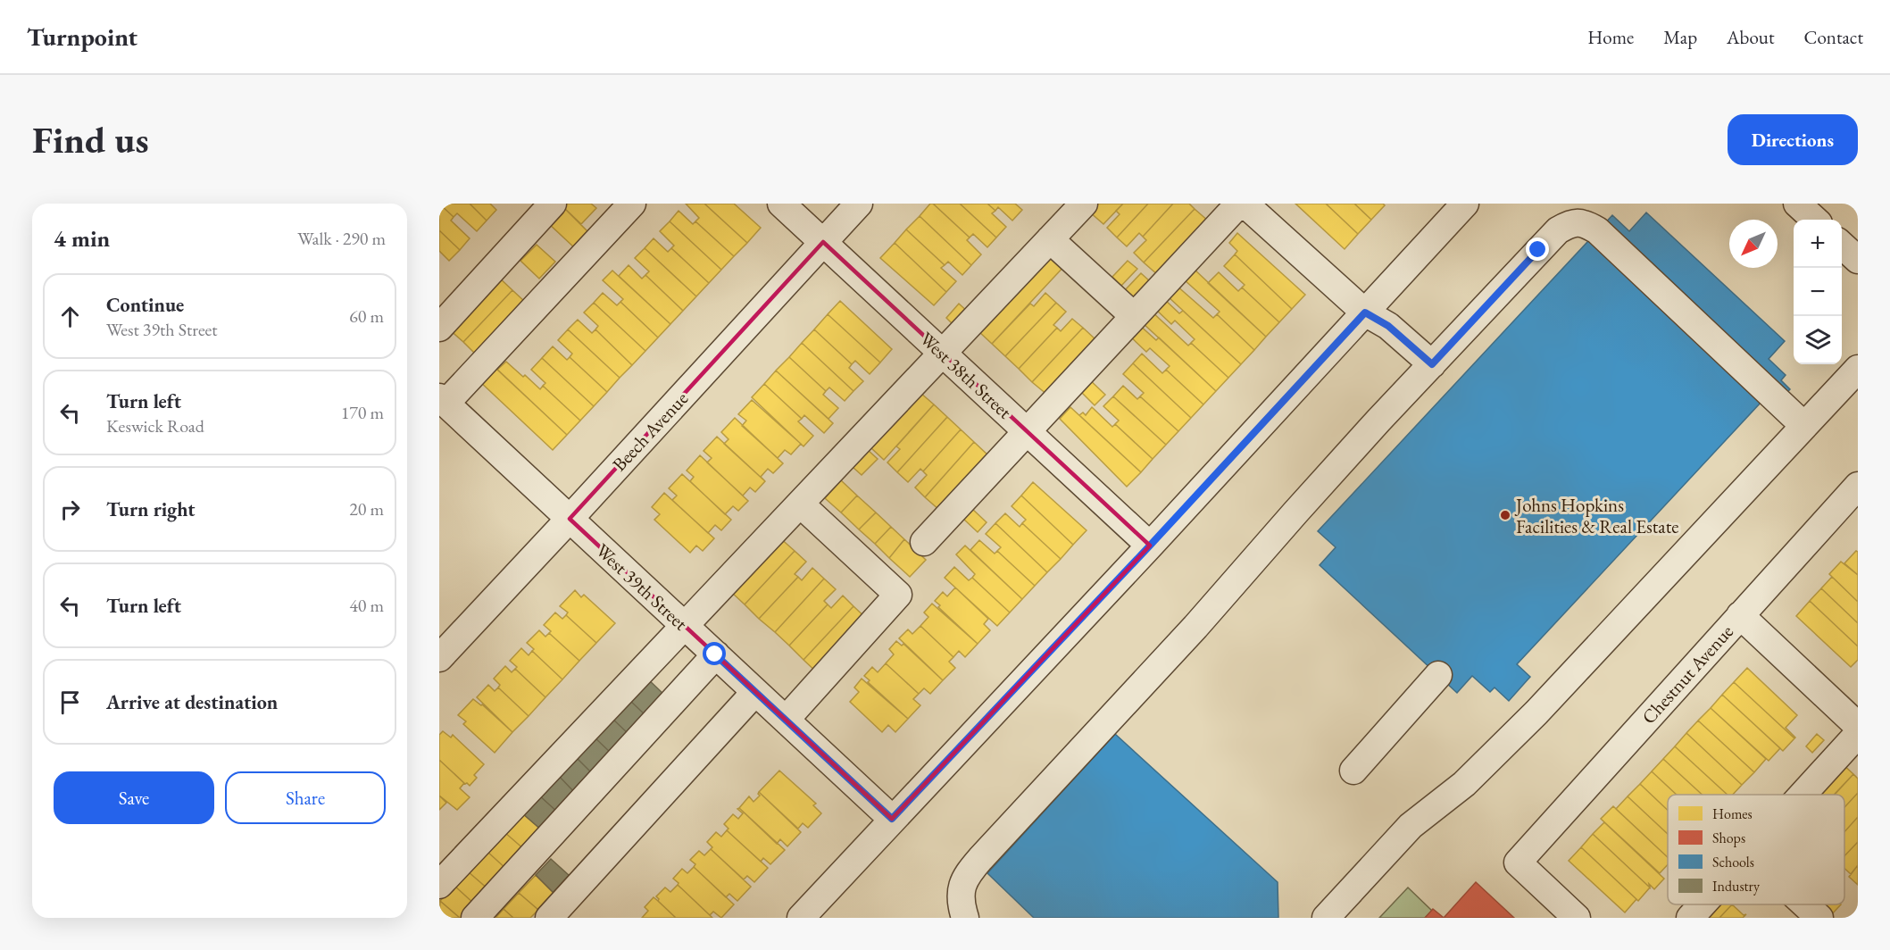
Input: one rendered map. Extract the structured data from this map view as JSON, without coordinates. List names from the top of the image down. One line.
{"streets":{"street":["West 38th Street","Beech Avenue","West 39th Street","Chestnut Avenue"]},"crossings":[["West 38th Street","Beech Avenue"],["Beech Avenue","West 39th Street"]],"places":["Johns Hopkins Facilities & Real Estate"],"legend":["Homes","Shops","Schools","Industry"],"north":"bottom left","page":{"header":"Turnpoint","nav":["Home","Map","About","Contact"],"buttons":["Directions",["Save","Share"]],"title":"Find us","heading":["4 min","Walk · 290 m"],"map_buttons":["+","−"],"list":[["Continue","West 39th Street","60 m"],["Turn left","Keswick Road","170 m"],["Turn right","20 m"],["Turn left","40 m"],"Arrive at destination"]}}
